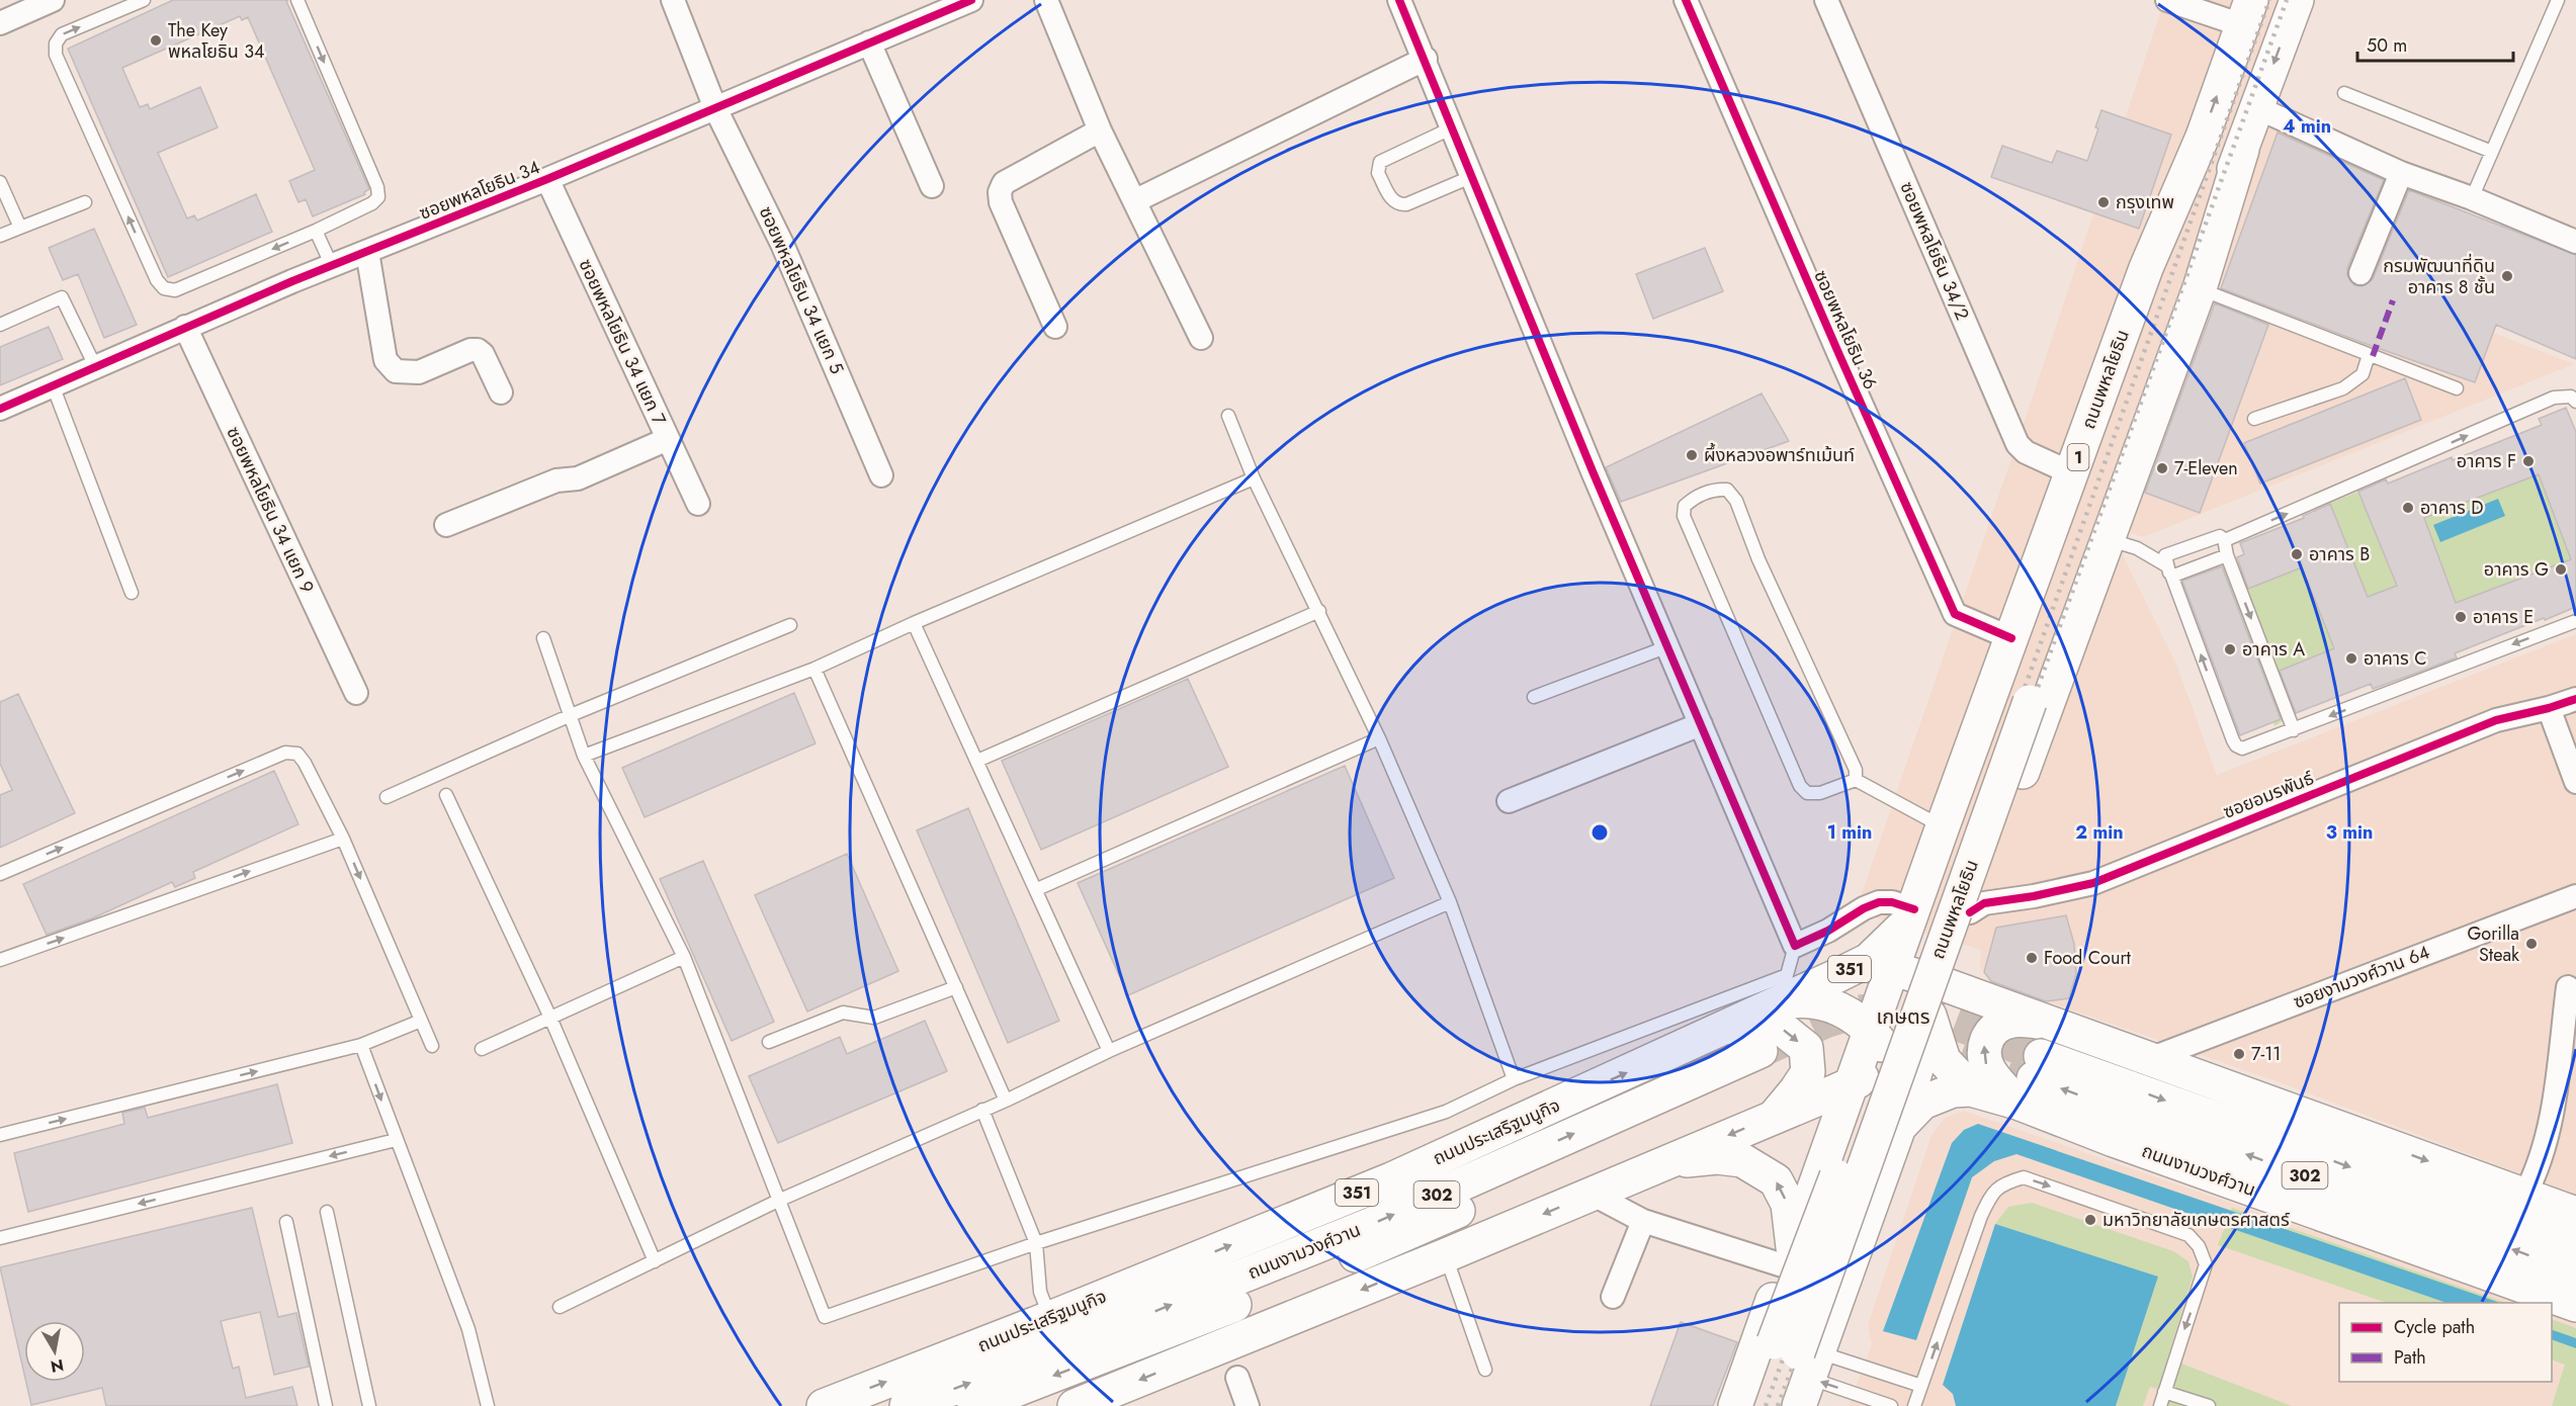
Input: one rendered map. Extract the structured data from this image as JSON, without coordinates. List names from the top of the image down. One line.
{"streets":{"main road":["ถนนพหลโยธิน","1","351","ถนนประเสริฐมนูกิจ","ถนนงามวงศ์วาน","302"],"street":["ซอยพหลโยธิน 34","ซอยพหลโยธิน 34/2","ซอยพหลโยธิน 34 แยก 5","ซอยพหลโยธิน 36","ซอยพหลโยธิน 34 แยก 7","ซอยพหลโยธิน 34 แยก 9","ซอยอมรพันธ์","ซอยงามวงศ์วาน 64"]},"crossings":[["ซอยพหลโยธิน 34","ซอยพหลโยธิน 34 แยก 5"],["ซอยพหลโยธิน 34","ซอยพหลโยธิน 34 แยก 7"],["ซอยพหลโยธิน 34","ซอยพหลโยธิน 34 แยก 9"],["ซอยพหลโยธิน 34/2","ถนนพหลโยธิน"],["ซอยพหลโยธิน 36","ถนนพหลโยธิน"],["ถนนพหลโยธิน","ซอยอมรพันธ์"],["ถนนพหลโยธิน","ถนนประเสริฐมนูกิจ"],["ถนนพหลโยธิน","ถนนงามวงศ์วาน"]],"districts":["เกษตร"],"places":["The Key พหลโยธิน 34","กรุงเทพ","กรมพัฒนาที่ดิน อาคาร 8 ชั้น","ผึ้งหลวงอพาร์ทเม้นท์","อาคาร F","7-Eleven","อาคาร D","อาคาร B","อาคาร G","อาคาร E","อาคาร A","อาคาร C","Gorilla Steak","Food Court","7-11","มหาวิทยาลัยเกษตรศาสตร์"],"legend":["Cycle path","Path"],"scale_bar":"50 m","north":"bottom","rings":["4 min","1 min","2 min","3 min"]}
